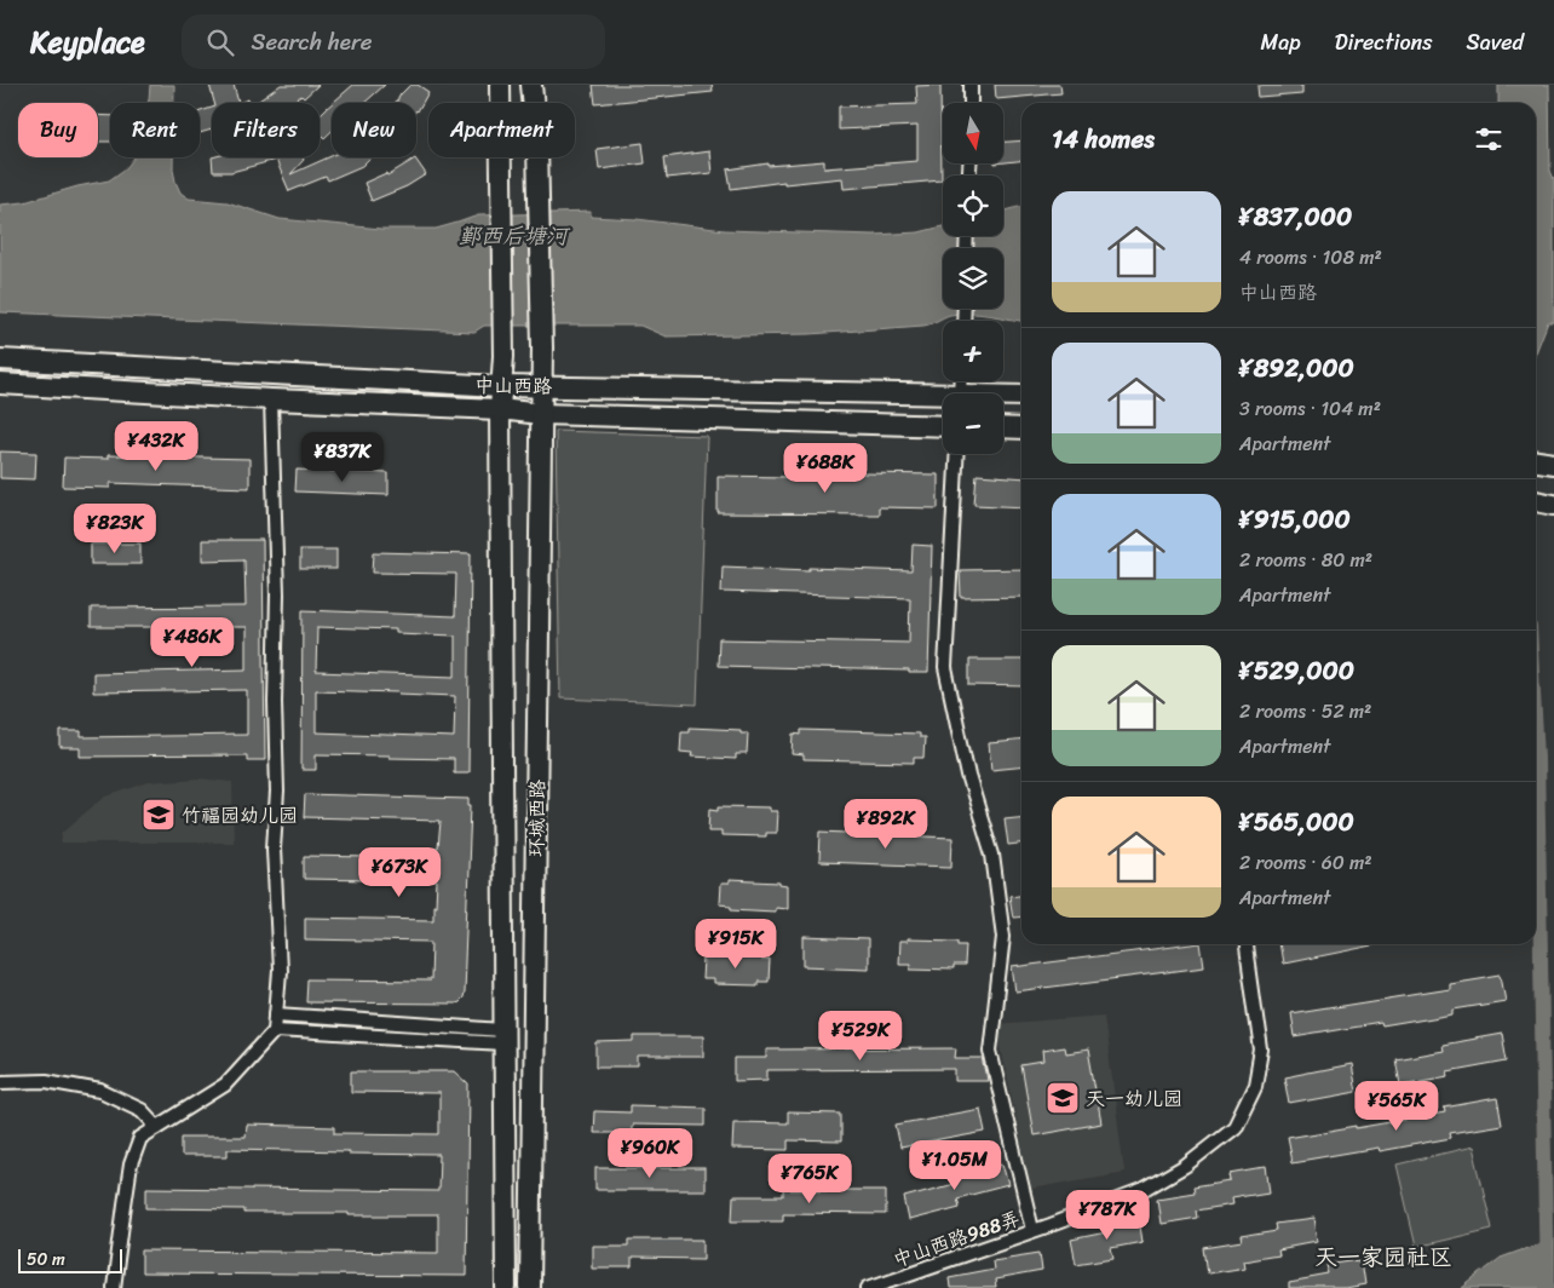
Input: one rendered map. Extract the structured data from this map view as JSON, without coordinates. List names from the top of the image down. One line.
{"streets":{"main road":["中山西路","环城西路"],"street":["中山西路988弄"]},"crossings":[["中山西路","环城西路"]],"districts":["天一家园社区"],"water":["鄞西后塘河"],"places":{"school or university":["竹福园幼儿园","天一幼儿园"]},"scale_bar":"50 m","north":"bottom","page":{"header":"Keyplace","search":"Search here","nav":["Map","Directions","Saved"],"map_buttons":["+","−"],"chip":["Buy","Rent","Filters","New","Apartment"],"heading":"14 homes","list":[{"name":"¥837,000","note":"4 rooms · 108 m² · 中山西路"},{"name":"¥892,000","note":"3 rooms · 104 m² · Apartment"},{"name":"¥915,000","note":"2 rooms · 80 m² · Apartment"},{"name":"¥529,000","note":"2 rooms · 52 m² · Apartment"},{"name":"¥565,000","note":"2 rooms · 60 m² · Apartment"}],"price":["¥432K","¥837K","¥688K","¥823K","¥486K","¥892K","¥673K","¥915K","¥529K","¥565K","¥960K","¥1.05M","¥765K","¥787K"],"scale":"50 m"}}
